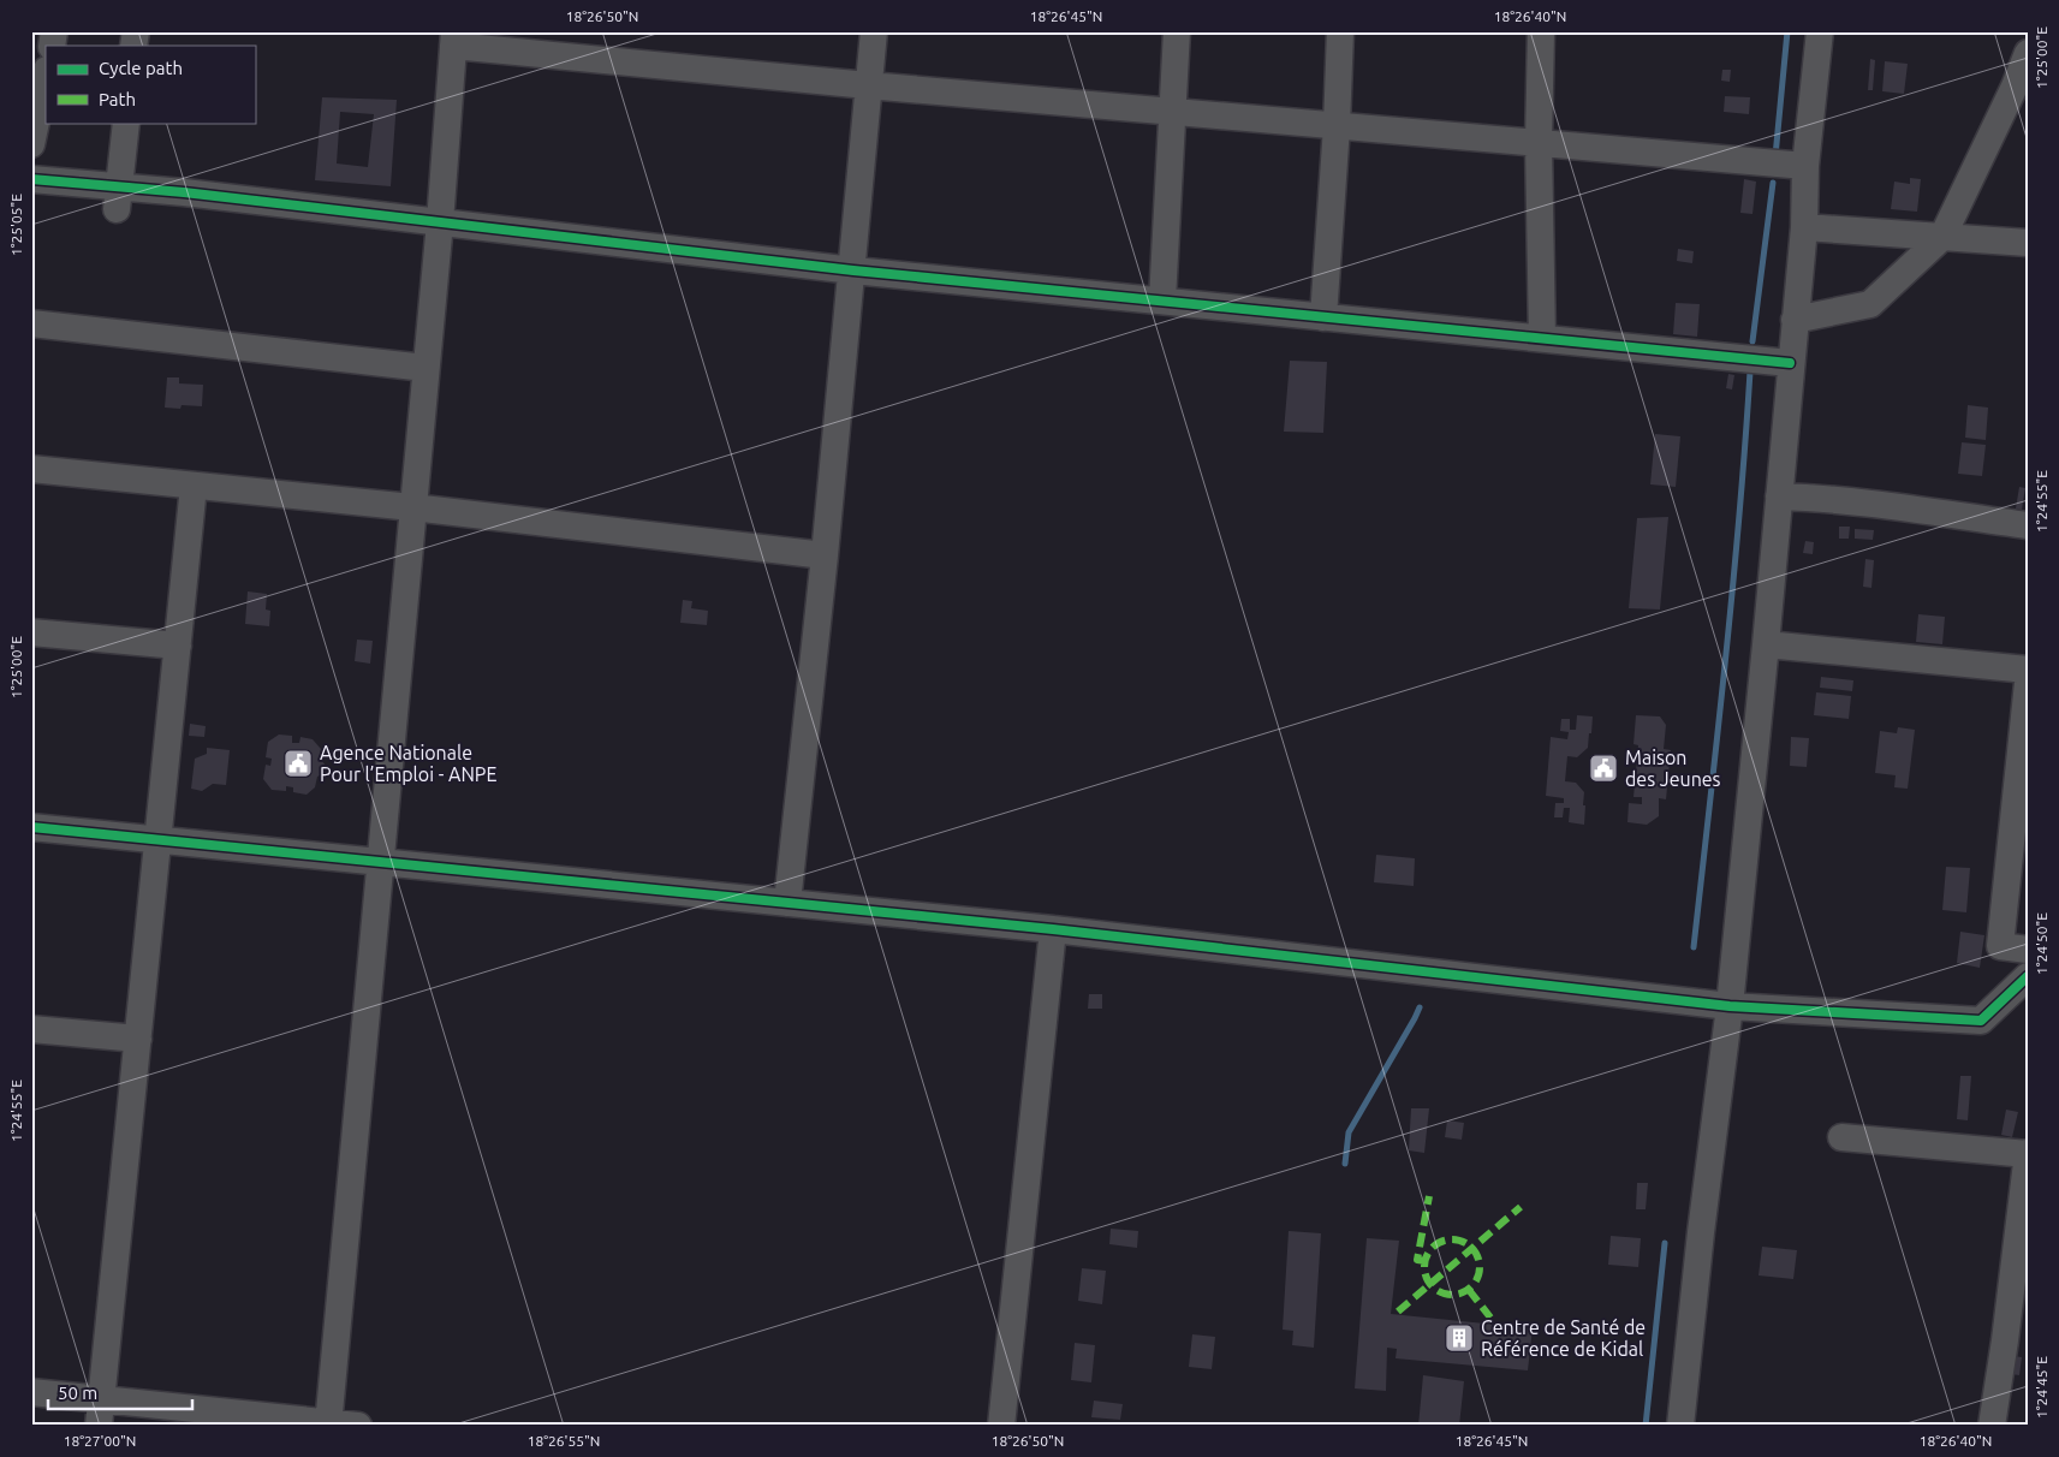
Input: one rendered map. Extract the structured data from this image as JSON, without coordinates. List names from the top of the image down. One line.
{"places":{"public building":["Agence Nationale Pour l’Emploi - ANPE","Maison des Jeunes"],"building":["Centre de Santé de Référence de Kidal"]},"legend":["Cycle path","Path"],"scale_bar":"50 m","coordinates":["18°26'50\"N","18°26'45\"N","18°26'40\"N","1°25'00\"E","1°25'05\"E","1°24'55\"E","1°24'50\"E","1°24'45\"E","18°27'00\"N","18°26'55\"N"]}
